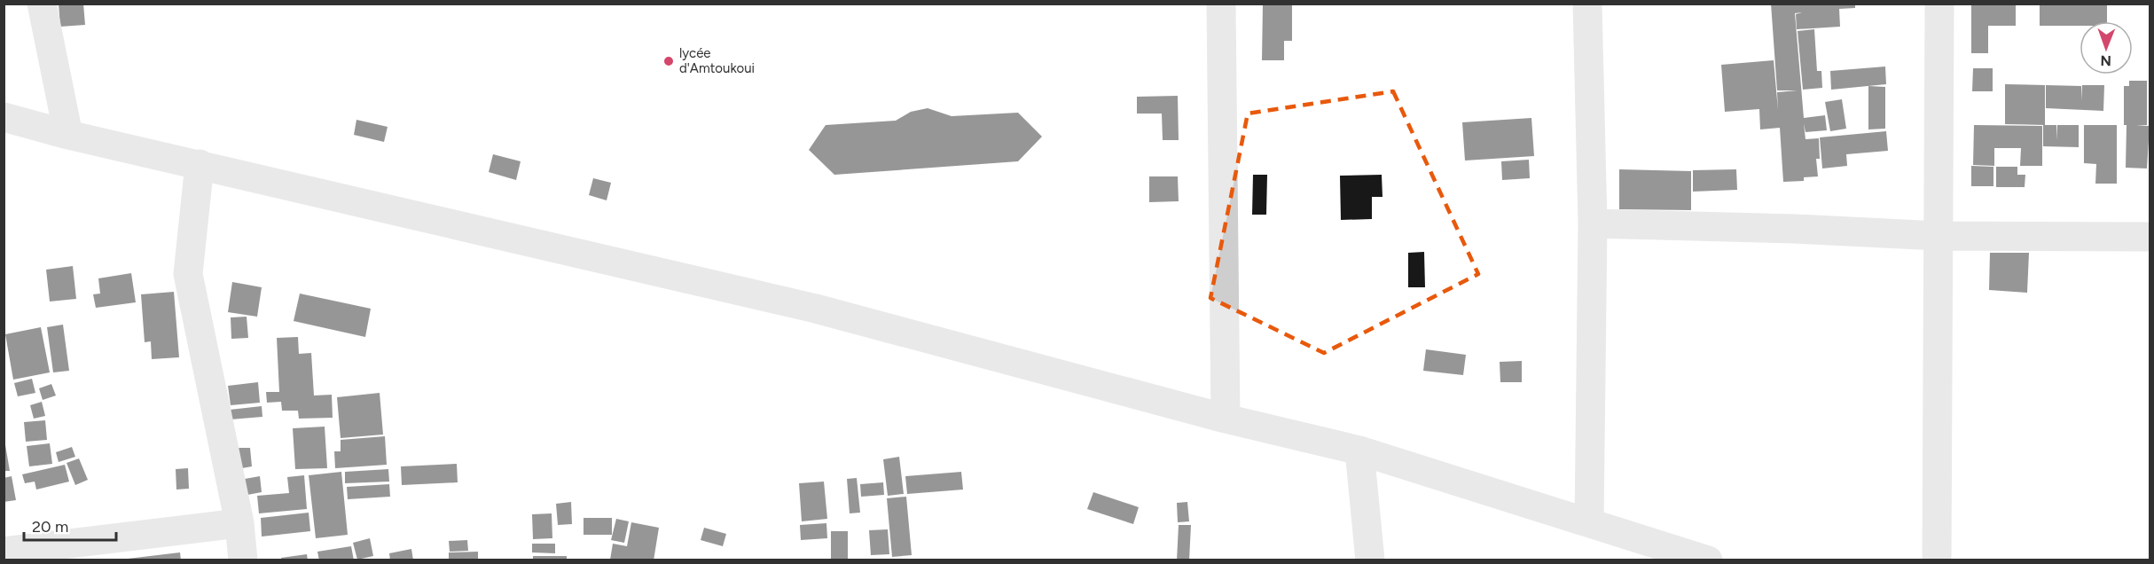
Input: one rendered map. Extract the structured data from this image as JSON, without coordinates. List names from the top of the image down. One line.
{"places":["lycée d'Amtoukoui"],"scale_bar":"20 m","north":"bottom"}
